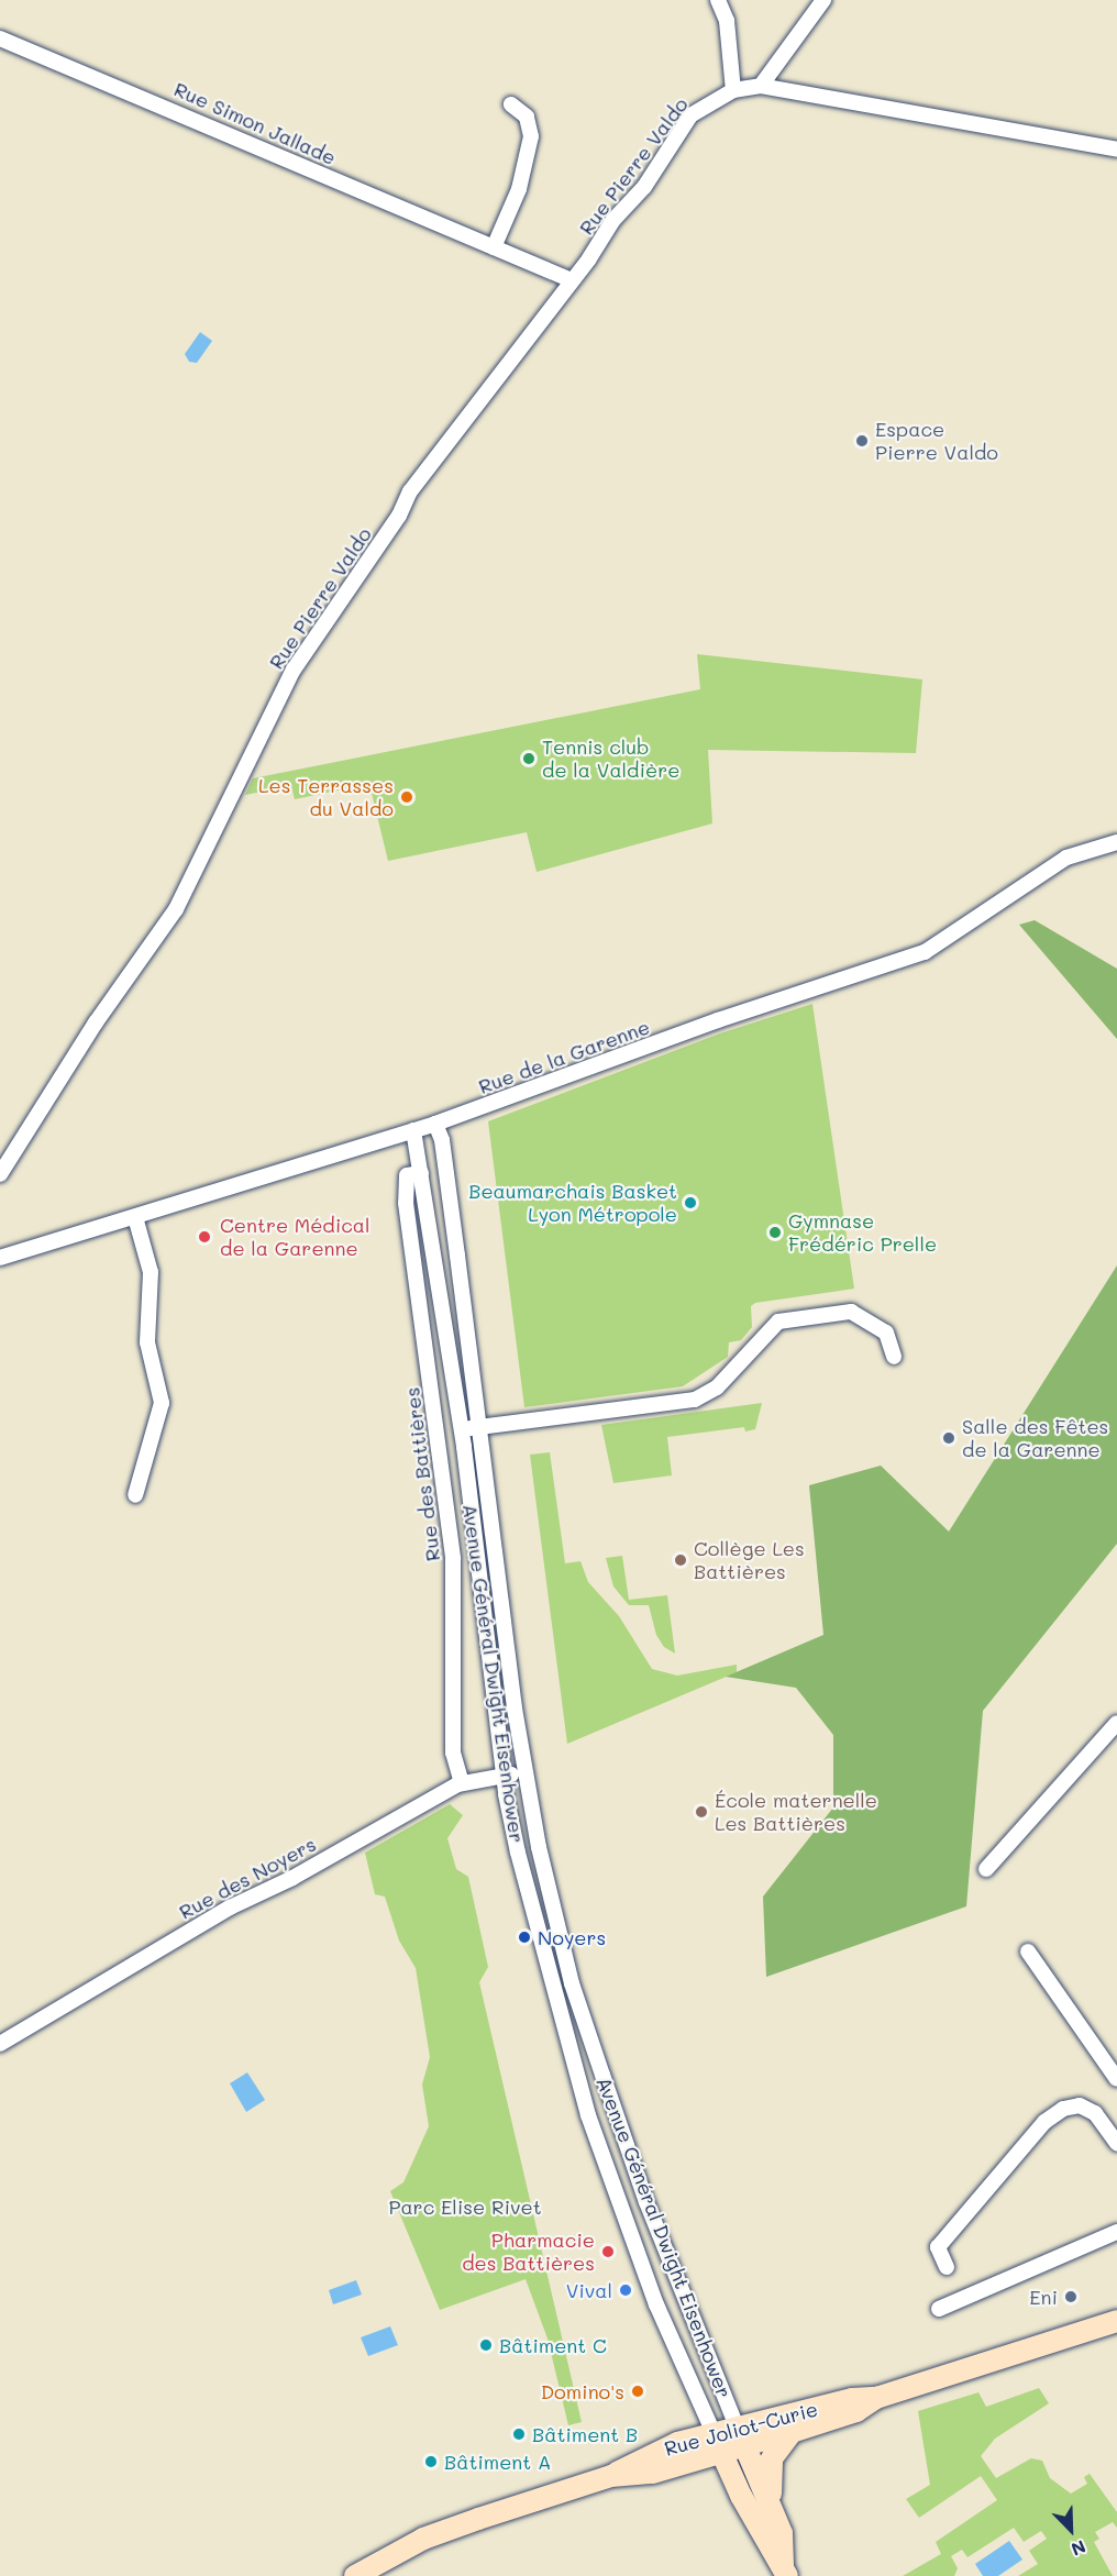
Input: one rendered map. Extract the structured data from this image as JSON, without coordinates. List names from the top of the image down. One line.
{"streets":{"main road":["Avenue Général Dwight Eisenhower","Rue Joliot-Curie"],"street":["Rue Simon Jallade","Rue Pierre Valdo","Rue de la Garenne","Rue des Battières","Rue des Noyers"]},"crossings":[["Rue Simon Jallade","Rue Pierre Valdo"],["Rue de la Garenne","Avenue Général Dwight Eisenhower"],["Rue des Battières","Avenue Général Dwight Eisenhower"],["Rue des Battières","Rue des Noyers"],["Avenue Général Dwight Eisenhower","Rue des Noyers"],["Avenue Général Dwight Eisenhower","Rue Joliot-Curie"]],"parks":["Parc Elise Rivet"],"places":["Espace Pierre Valdo","Tennis club de la Valdière","Les Terrasses du Valdo","Beaumarchais Basket Lyon Métropole","Gymnase Frédéric Prelle","Centre Médical de la Garenne","Salle des Fêtes de la Garenne","Collège Les Battières","École maternelle Les Battières","Noyers","Pharmacie des Battières","Vival","Eni","Bâtiment C","Domino's","Bâtiment B","Bâtiment A"],"north":"bottom right"}
